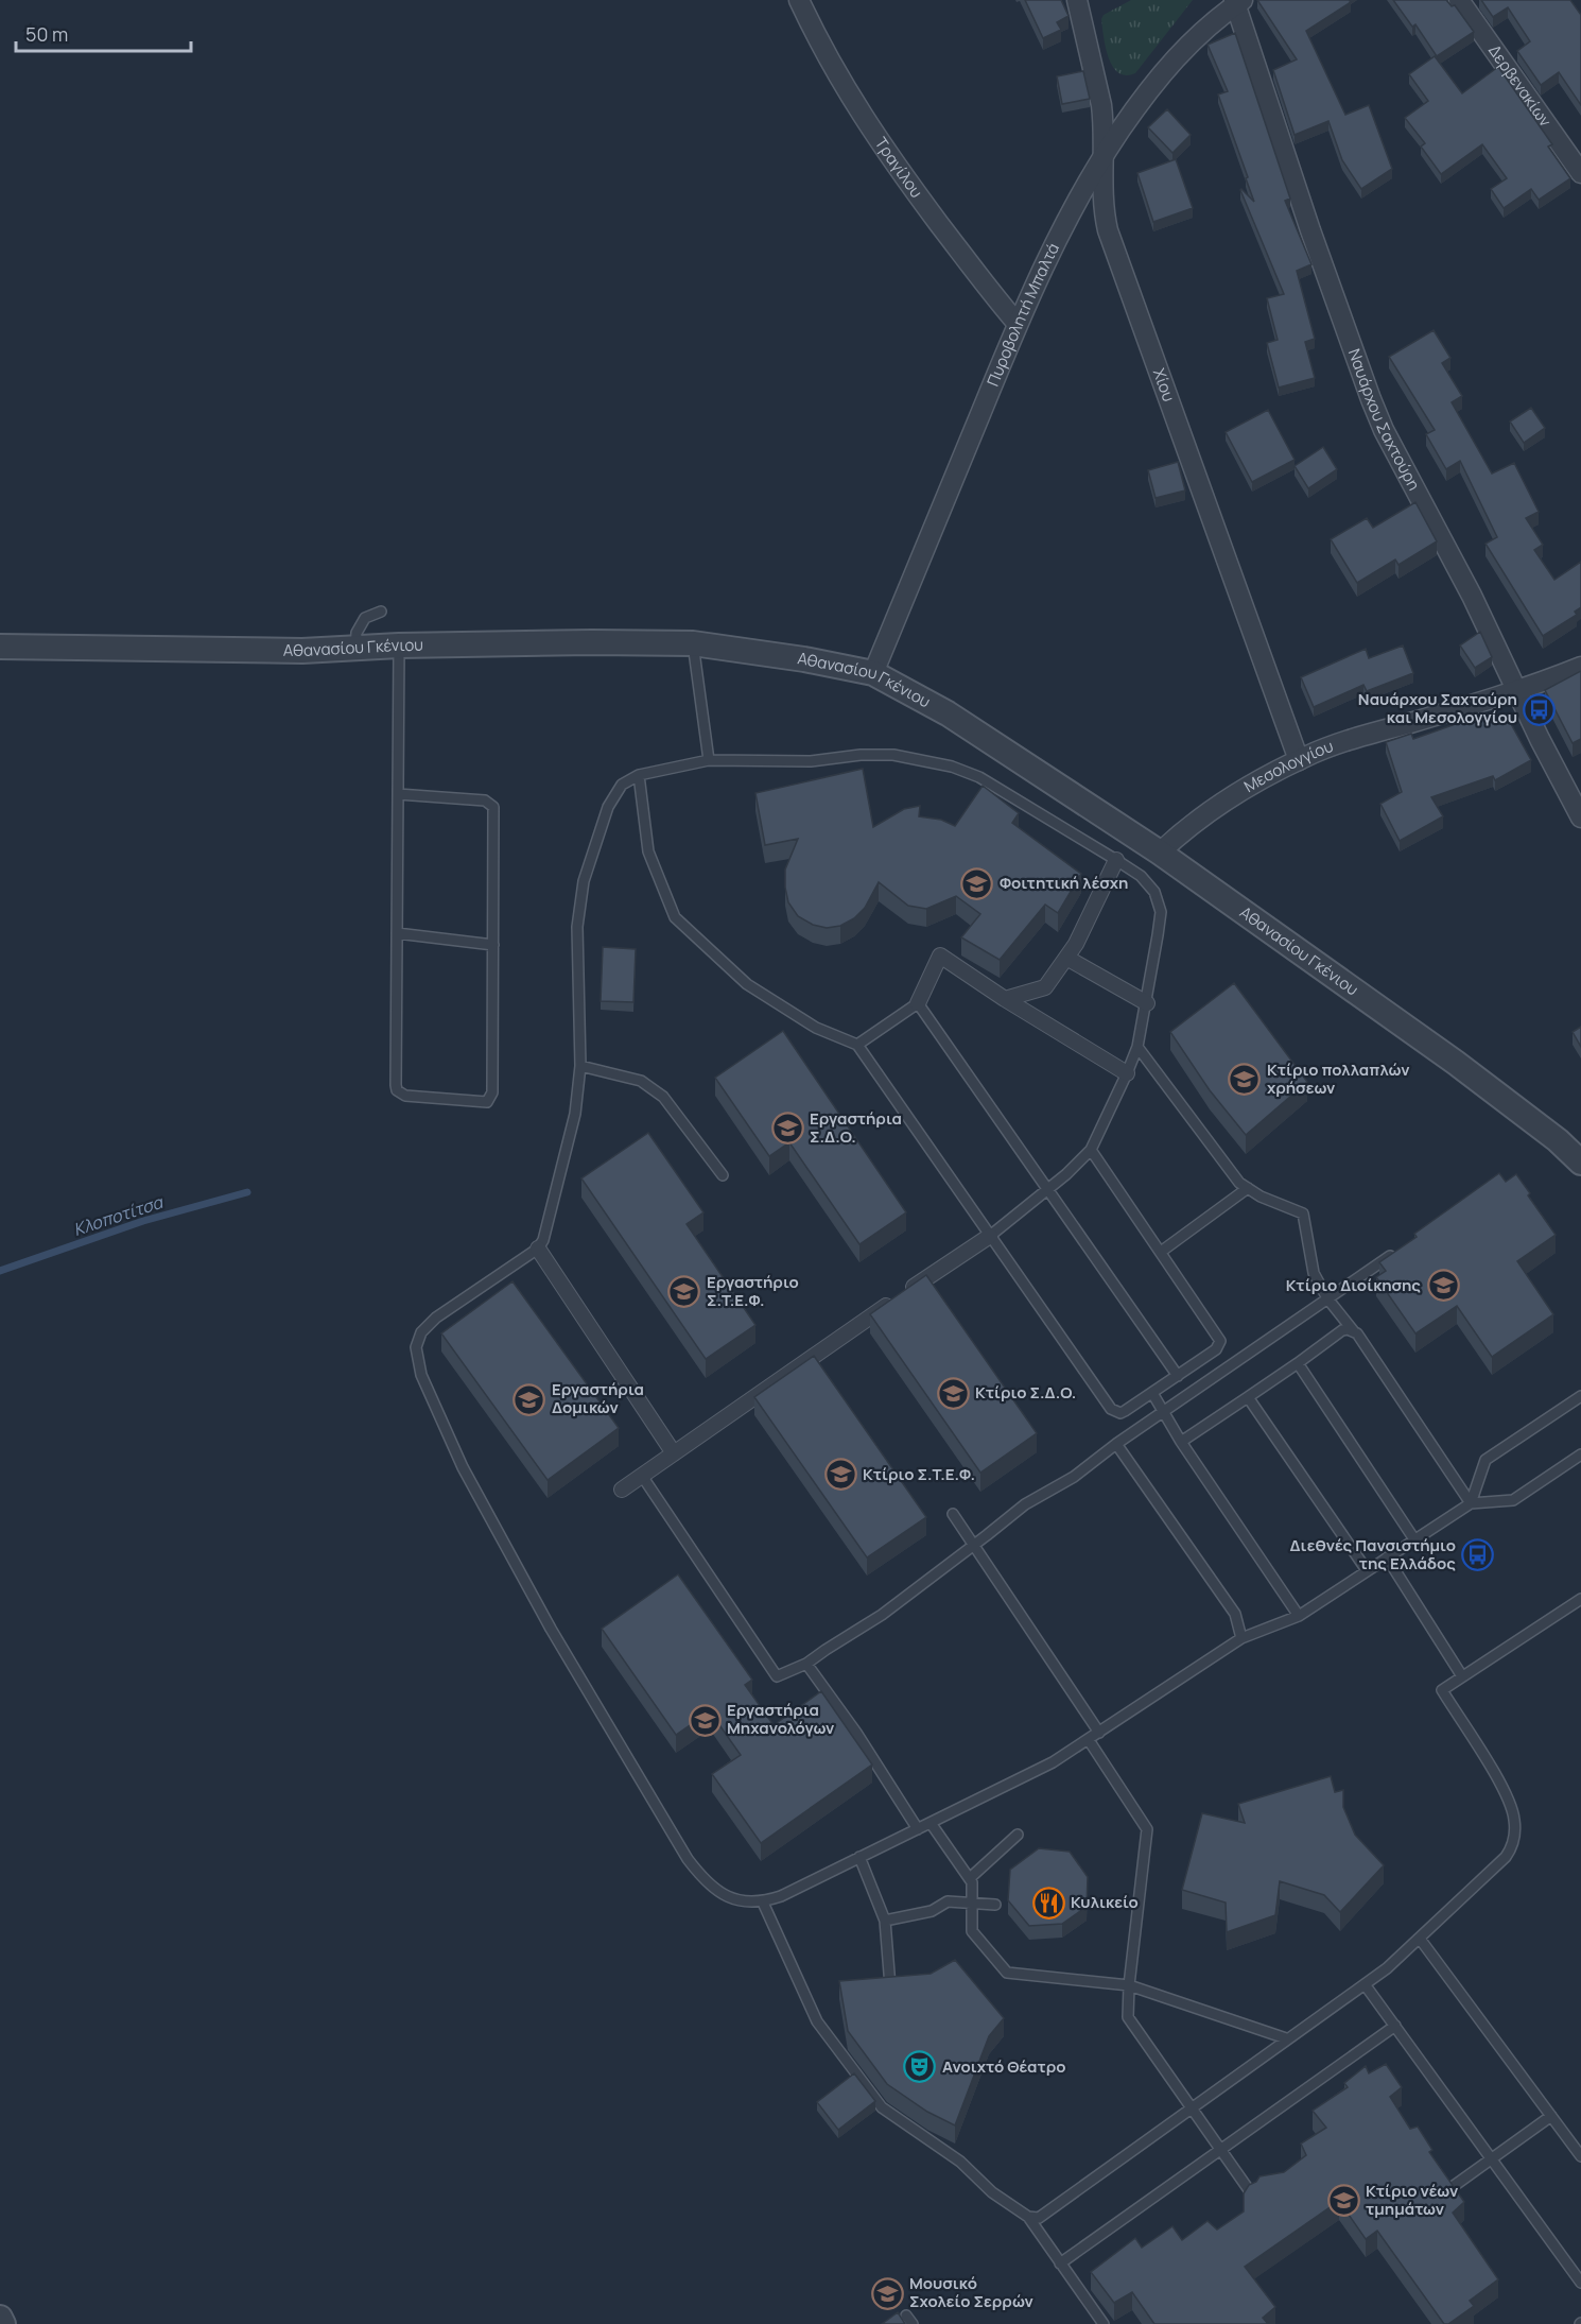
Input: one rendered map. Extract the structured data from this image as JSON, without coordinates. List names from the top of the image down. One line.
{"streets":{"street":["Δερβενακίων","Τραγίλου","Πυροβολητή Μπαλτά","Χίου","Ναυάρχου Σαχτούρη","Αθανασίου Γκένιου","Μεσολογγίου"]},"crossings":[["Τραγίλου","Πυροβολητή Μπαλτά"],["Πυροβολητή Μπαλτά","Χίου"],["Πυροβολητή Μπαλτά","Ναυάρχου Σαχτούρη"],["Πυροβολητή Μπαλτά","Αθανασίου Γκένιου"],["Χίου","Μεσολογγίου"],["Ναυάρχου Σαχτούρη","Μεσολογγίου"],["Αθανασίου Γκένιου","Μεσολογγίου"]],"water":["Κλοποτίτσα"],"places":{"bus stop":["Ναυάρχου Σαχτούρη και Μεσολογγίου","Διεθνές Πανσιστήμιο της Ελλάδος"],"school or university":["Φοιτητική λέσχη","Κτίριο πολλαπλών χρήσεων","Εργαστήρια Σ.Δ.Ο.","Κτίριο Διοίκησης","Εργαστήριο Σ.Τ.Ε.Φ.","Κτίριο Σ.Δ.Ο.","Εργαστήρια Δομικών","Κτίριο Σ.Τ.Ε.Φ.","Εργαστήρια Μηχανολόγων","Κτίριο νέων τμημάτων","Μουσικό Σχολείο Σερρών"],"restaurant":["Κυλικείο"],"theatre":["Ανοιχτό Θέατρο"]},"scale_bar":"50 m"}
